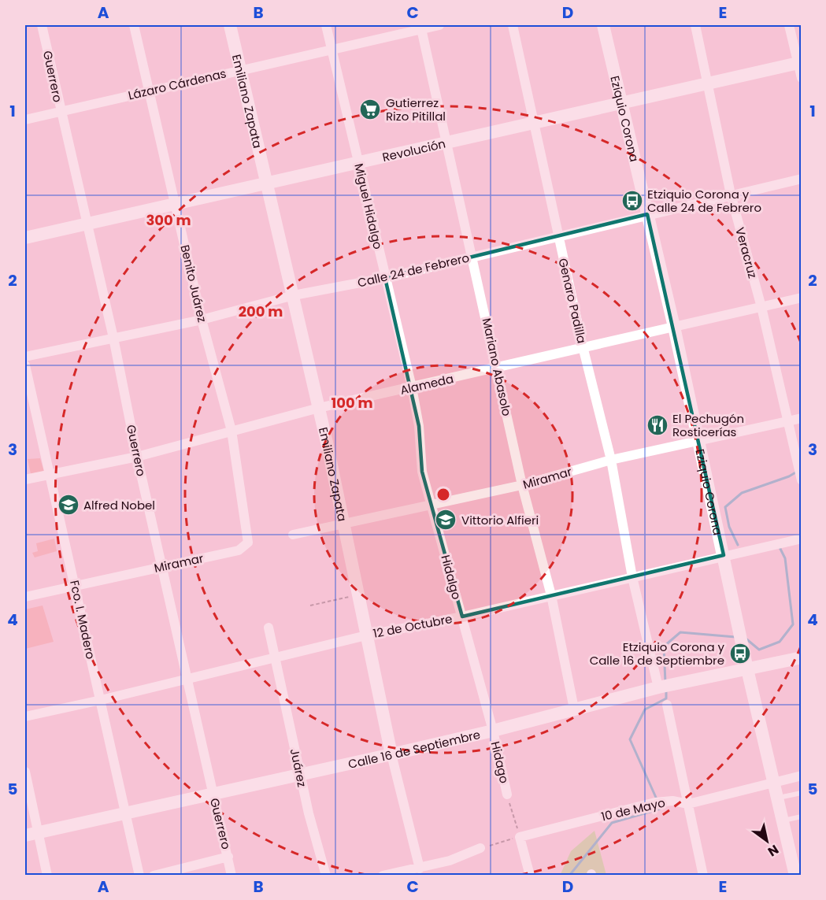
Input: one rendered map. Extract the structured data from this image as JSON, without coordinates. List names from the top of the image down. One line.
{"streets":{"street":["Guerrero","Lázaro Cárdenas","Emiliano Zapata","Eziquio Corona","Revolución","Miguel Hidalgo","Veracruz","Calle 24 de Febrero","Benito Juárez","Genaro Padilla","Mariano Abasolo","Alameda","Miramar","Hidalgo","Fco. I. Madero","12 de Octubre","Calle 16 de Septiembre","Hidago","Juárez","10 de Mayo"]},"crossings":[["Guerrero","Lázaro Cárdenas"],["Guerrero","Revolución"],["Guerrero","Calle 24 de Febrero"],["Guerrero","Alameda"],["Guerrero","Miramar"],["Guerrero","12 de Octubre"],["Guerrero","Calle 16 de Septiembre"],["Lázaro Cárdenas","Emiliano Zapata"],["Lázaro Cárdenas","Miguel Hidalgo"],["Lázaro Cárdenas","Benito Juárez"],["Lázaro Cárdenas","Mariano Abasolo"],["Emiliano Zapata","Revolución"],["Emiliano Zapata","Calle 24 de Febrero"],["Emiliano Zapata","Alameda"],["Emiliano Zapata","Miramar"],["Emiliano Zapata","12 de Octubre"],["Emiliano Zapata","Calle 16 de Septiembre"],["Eziquio Corona","Revolución"],["Eziquio Corona","Calle 24 de Febrero"],["Eziquio Corona","Alameda"],["Eziquio Corona","Miramar"],["Eziquio Corona","12 de Octubre"],["Eziquio Corona","Calle 16 de Septiembre"],["Eziquio Corona","10 de Mayo"],["Revolución","Miguel Hidalgo"],["Revolución","Veracruz"],["Revolución","Benito Juárez"],["Revolución","Genaro Padilla"],["Revolución","Mariano Abasolo"],["Miguel Hidalgo","Calle 24 de Febrero"],["Miguel Hidalgo","Alameda"],["Miguel Hidalgo","Hidalgo"],["Veracruz","Calle 24 de Febrero"],["Veracruz","Alameda"],["Veracruz","Miramar"],["Calle 24 de Febrero","Benito Juárez"],["Calle 24 de Febrero","Genaro Padilla"],["Calle 24 de Febrero","Mariano Abasolo"],["Benito Juárez","Alameda"],["Benito Juárez","Miramar"],["Genaro Padilla","Alameda"],["Genaro Padilla","Miramar"],["Genaro Padilla","12 de Octubre"],["Genaro Padilla","Calle 16 de Septiembre"],["Mariano Abasolo","Alameda"],["Mariano Abasolo","Miramar"],["Mariano Abasolo","12 de Octubre"],["Mariano Abasolo","Calle 16 de Septiembre"],["Alameda","Miramar"],["Alameda","Hidalgo"],["Alameda","Fco. I. Madero"],["Miramar","Hidalgo"],["Miramar","Fco. I. Madero"],["Hidalgo","12 de Octubre"],["Hidalgo","Calle 16 de Septiembre"],["Hidalgo","Hidago"],["Fco. I. Madero","12 de Octubre"],["Fco. I. Madero","Calle 16 de Septiembre"],["12 de Octubre","Juárez"],["Calle 16 de Septiembre","Hidago"],["Calle 16 de Septiembre","Juárez"]],"places":{"supermarket":["Gutierrez Rizo Pitillal"],"bus stop":["Etziquio Corona y Calle 24 de Febrero","Etziquio Corona y Calle 16 de Septiembre"],"restaurant":["El Pechugón Rosticerías"],"school or university":["Alfred Nobel","Vittorio Alfieri"]},"north":"bottom right","grid":{"columns":["A","B","C","D","E"],"rows":["1","2","3","4","5"]},"rings":["300 m","200 m","100 m"]}
